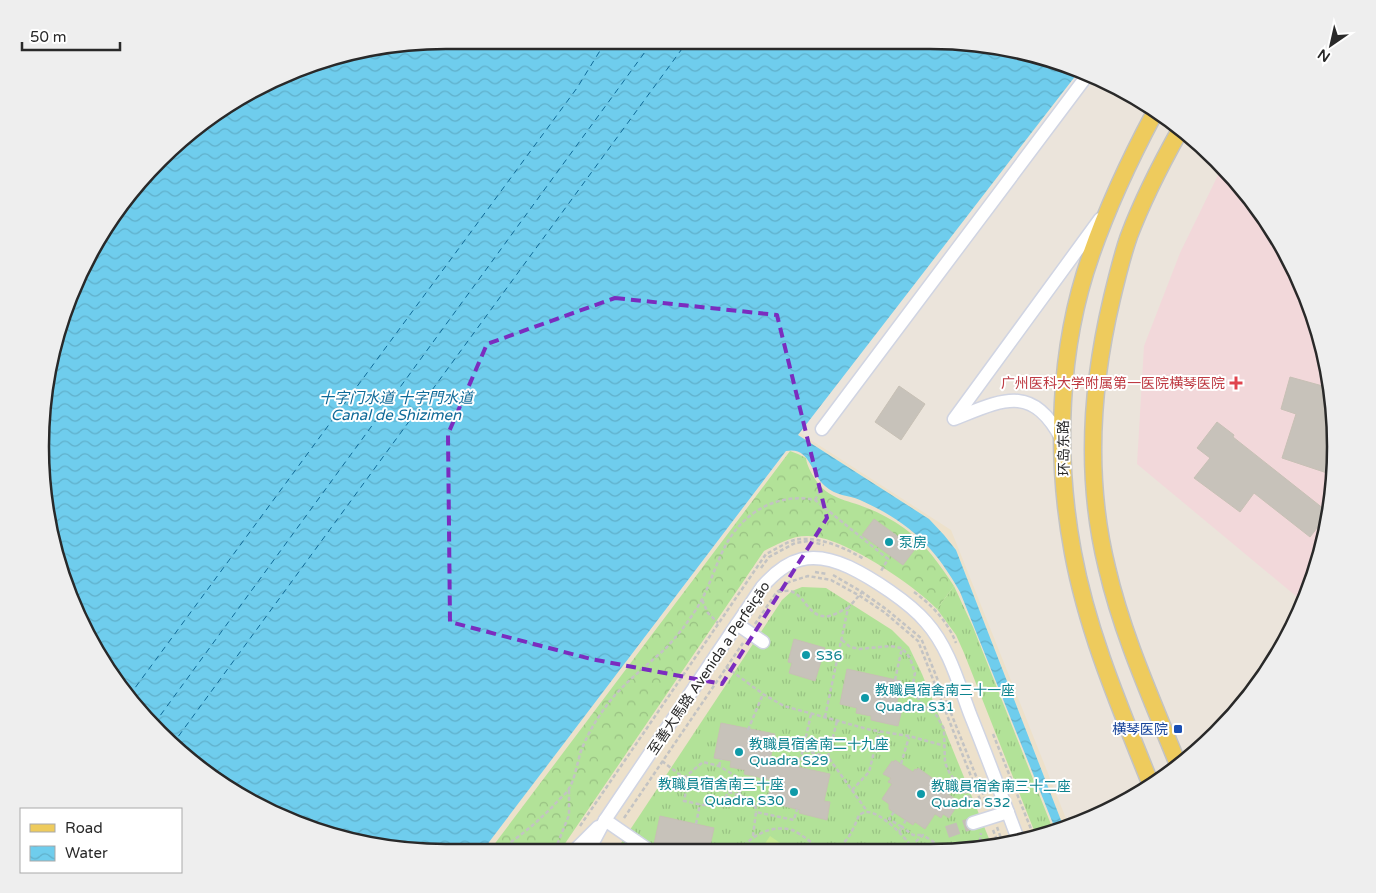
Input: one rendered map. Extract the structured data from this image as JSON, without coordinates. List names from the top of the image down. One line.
{"streets":{"main road":["环岛东路"],"street":["至善大馬路 Avenida a Perfeição"]},"water":["十字门水道 十字門水道 Canal de Shizimen"],"places":{"health":["广州医科大学附属第一医院横琴医院"],"other":["泵房","S36","教職員宿舍南三十一座 Quadra S31","教職員宿舍南二十九座 Quadra S29","教職員宿舍南三十座 Quadra S30","教職員宿舍南三十二座 Quadra S32"],"transit":["横琴医院"]},"legend":["Road","Water"],"scale_bar":"50 m","north":"bottom left"}
